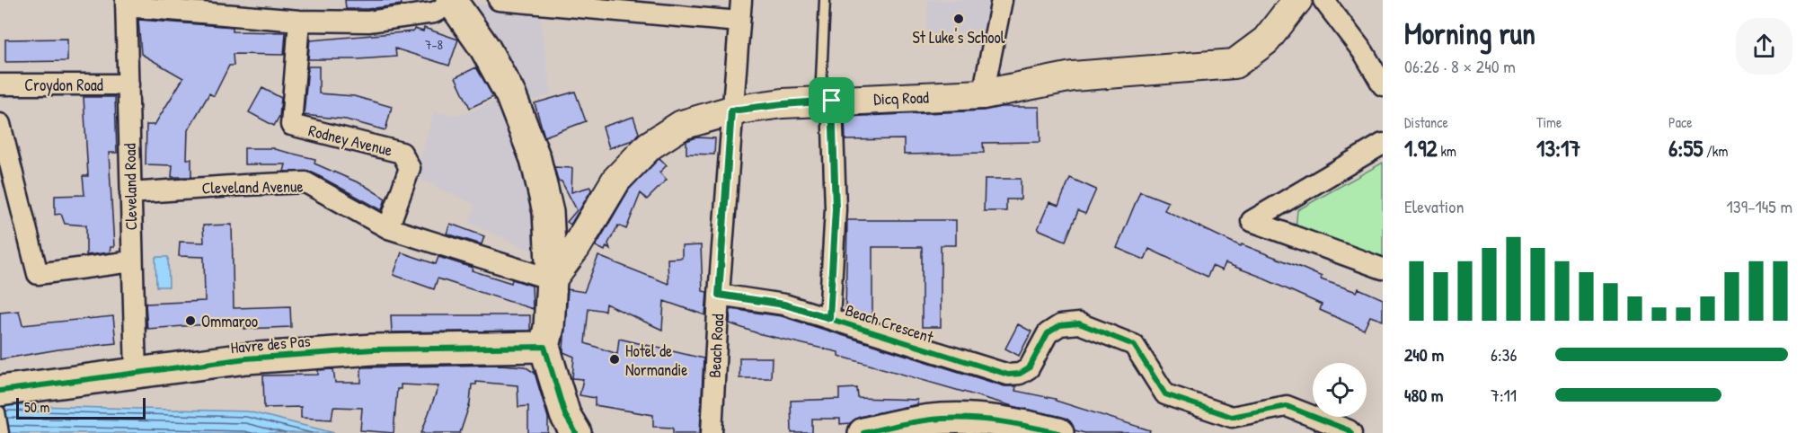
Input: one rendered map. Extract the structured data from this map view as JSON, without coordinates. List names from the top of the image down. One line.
{"streets":{"main road":["Dicq Road","Havre des Pas"],"street":["Croydon Road","Rodney Avenue","Cleveland Road","Cleveland Avenue","Beach Crescent","Beach Road"]},"crossings":[["Croydon Road","Cleveland Road"],["Dicq Road","Cleveland Avenue"],["Dicq Road","Beach Road"],["Rodney Avenue","Cleveland Avenue"],["Cleveland Road","Cleveland Avenue"],["Cleveland Road","Havre des Pas"],["Beach Crescent","Beach Road"]],"places":["St Luke's School","Ommaroo","Hotel de Normandie"],"house_numbers":["7-8"],"scale_bar":"50 m","page":{"heading":["Morning run","06:26 · 8 × 240 m"],"stats":[["Distance","1.92 km"],["Time","13:17"],["Pace","6:55 /km"]],"chart":["Elevation","139–145 m"],"list":[{"name":"240 m","note":"6:36"},{"name":"480 m","note":"7:11"}],"scale":"50 m"}}
